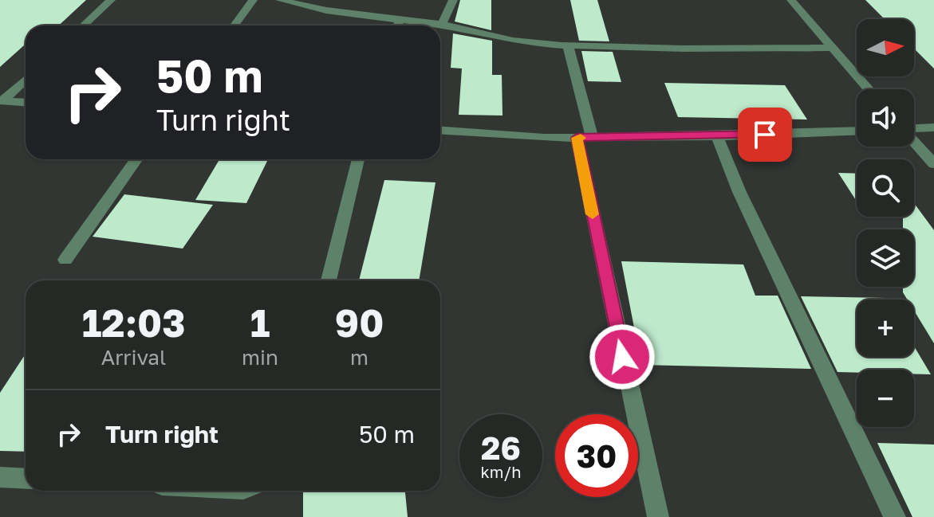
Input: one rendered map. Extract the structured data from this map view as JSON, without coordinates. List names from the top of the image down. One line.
{"north":"right","page":{"map_buttons":["+","−"],"turn":["50 m","Turn right"],"eta":["12:03","Arrival","1","min","90","m"],"list":[{"name":"Turn right","value":"50 m"}],"speed":"26 km/h","limit":"30"}}
